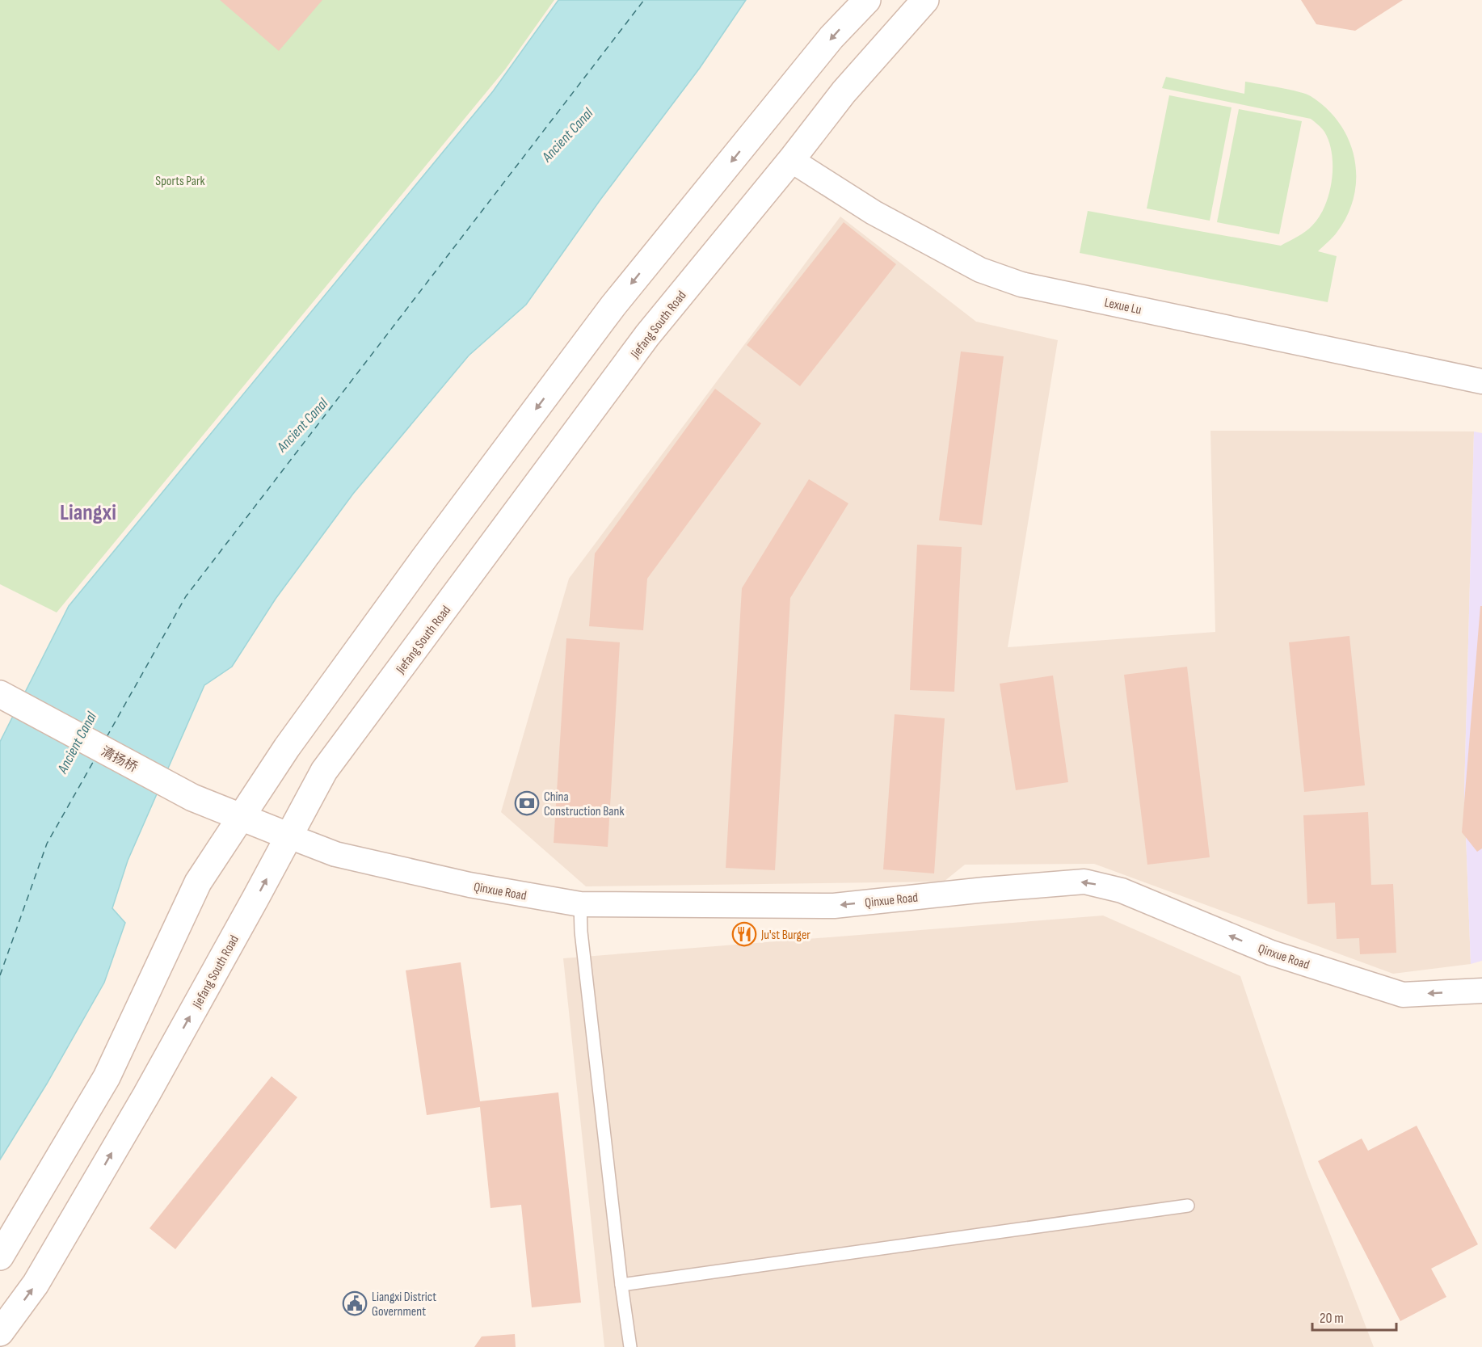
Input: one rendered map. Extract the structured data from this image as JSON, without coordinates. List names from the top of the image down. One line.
{"streets":{"main road":["Jiefang South Road","清扬桥"],"street":["Lexue Lu","Qinxue Road"]},"crossings":[["Lexue Lu","Jiefang South Road"],["Jiefang South Road","清扬桥"],["Jiefang South Road","Qinxue Road"],["清扬桥","Qinxue Road"]],"one_way":["Qinxue Road"],"districts":["Liangxi"],"water":["Ancient Canal"],"parks":["Sports Park"],"places":{"bank":["China Construction Bank"],"restaurant":["Ju'st Burger"],"public building":["Liangxi District Government"]},"scale_bar":"20 m"}
